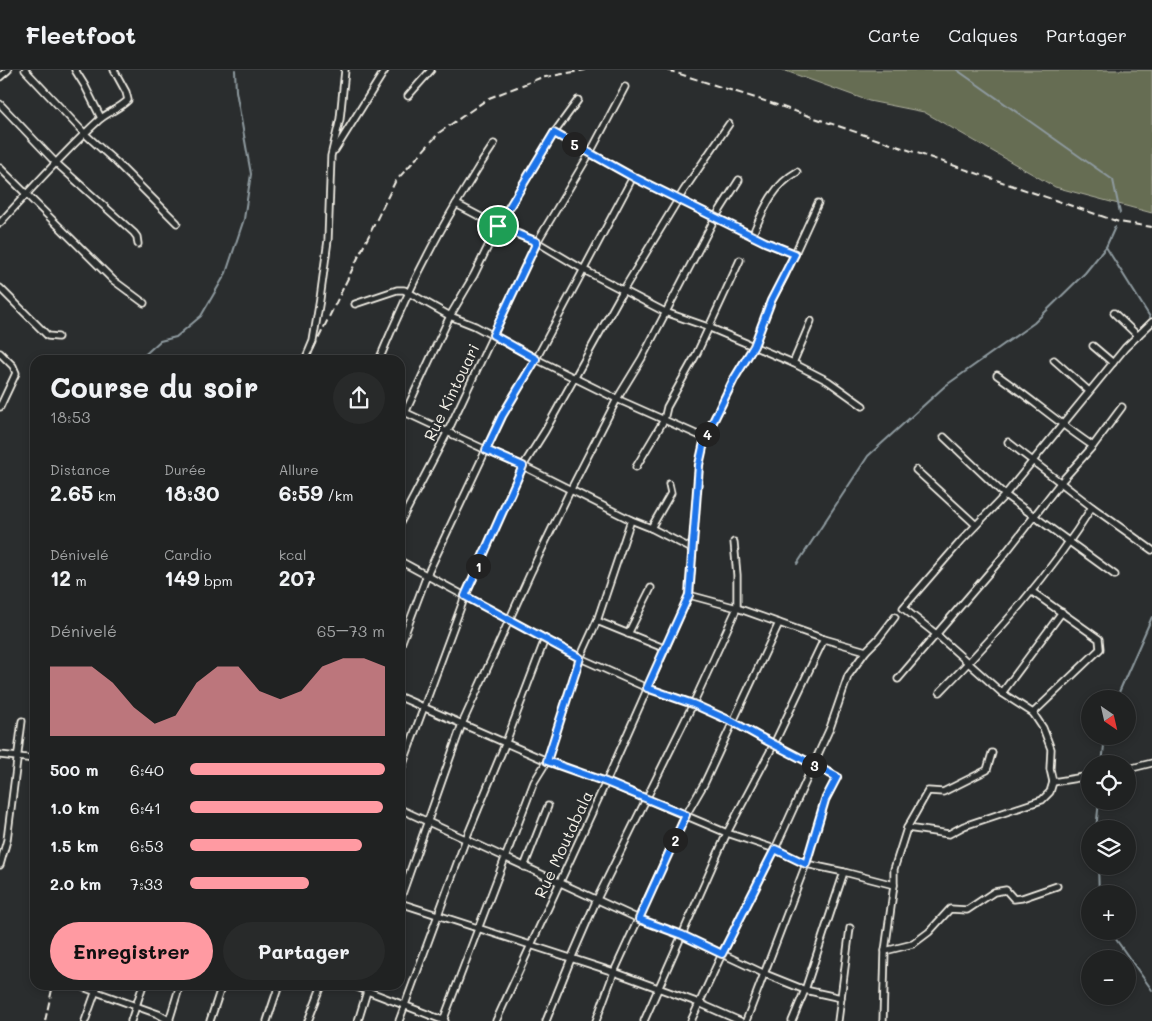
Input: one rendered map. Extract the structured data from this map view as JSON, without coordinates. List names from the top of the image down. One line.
{"streets":{"street":["Rue Kintouari","Rue Moutabala"]},"north":"bottom right","page":{"header":"Fleetfoot","nav":["Carte","Calques","Partager"],"pins":["5","4","1","3","2"],"heading":["Course du soir","18:53"],"stats":[["Distance","2.65 km"],["Durée","18:30"],["Allure","6:59 /km"],["Dénivelé","12 m"],["Cardio","149 bpm"],["kcal","207"]],"chart":["Dénivelé","65–73 m"],"map_buttons":["+","−"],"list":[{"name":"500 m","note":"6:40"},{"name":"1.0 km","note":"6:41"},{"name":"1.5 km","note":"6:53"},{"name":"2.0 km","note":"7:33"}],"buttons":["Enregistrer","Partager"]}}
